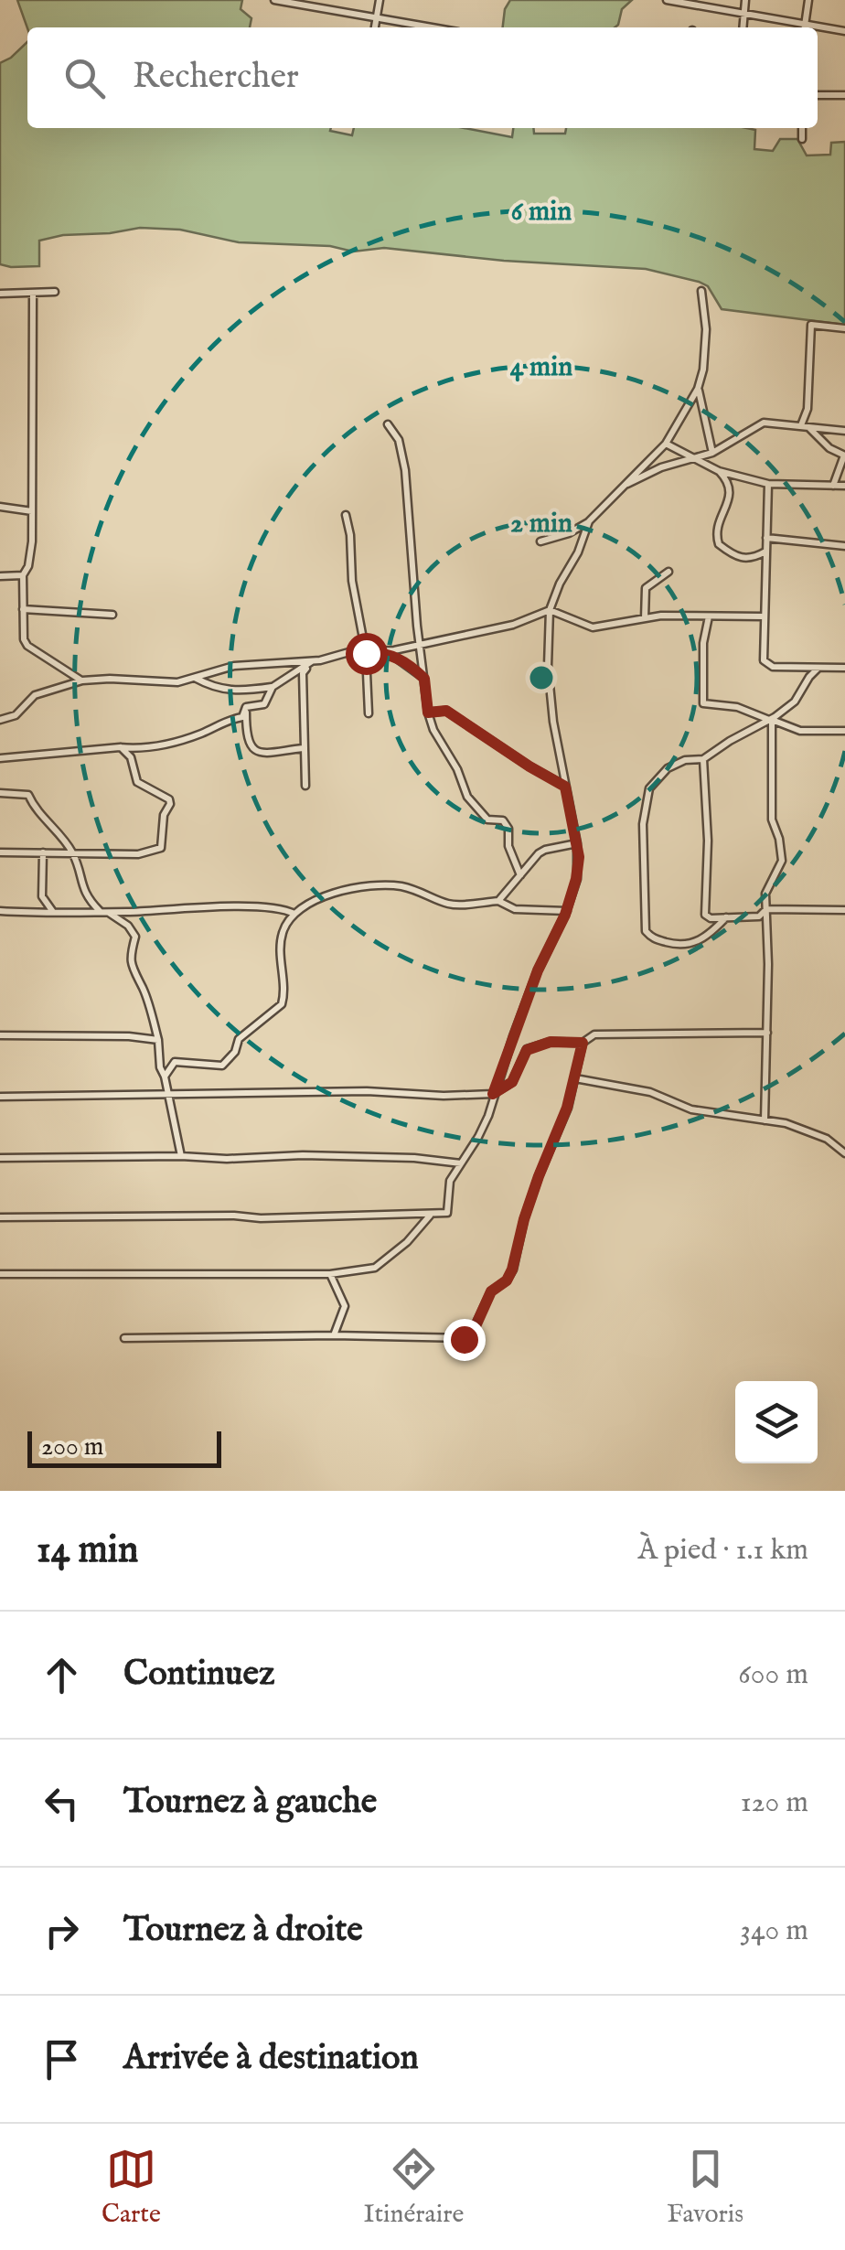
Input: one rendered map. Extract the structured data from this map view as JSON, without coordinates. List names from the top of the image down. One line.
{"scale_bar":"200 m","page":{"search":"Rechercher","scale":"200 m","heading":["14 min","À pied · 1.1 km"],"list":[["Continuez","600 m"],["Tournez à gauche","120 m"],["Tournez à droite","340 m"],"Arrivée à destination"],"nav":["Carte","Itinéraire","Favoris"]},"rings":["6 min","4 min","2 min"]}
